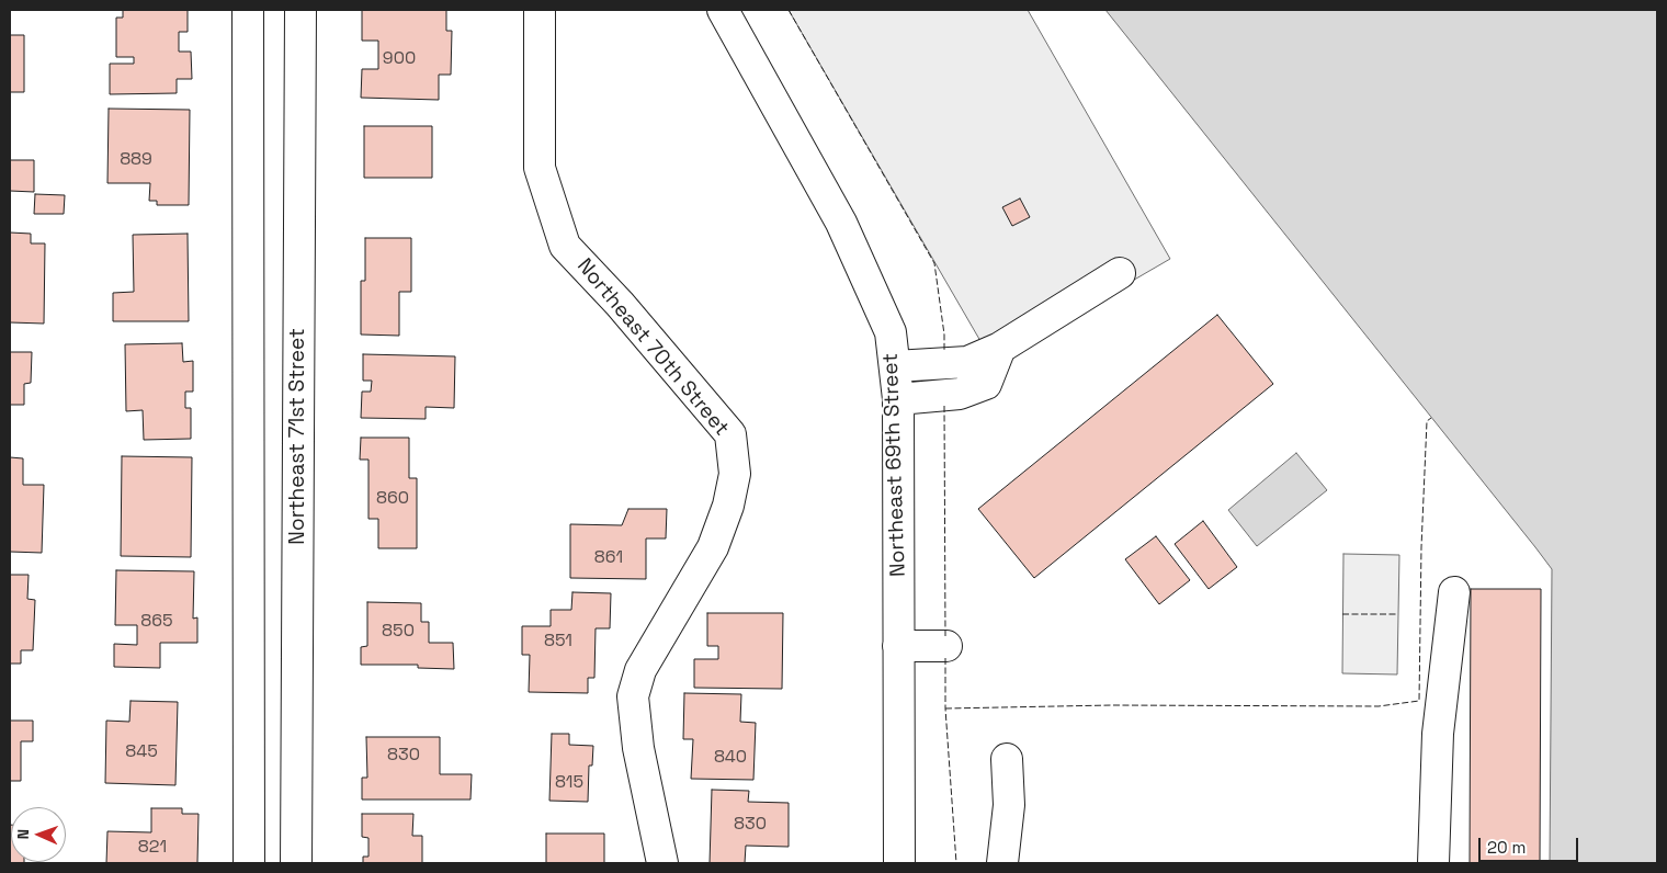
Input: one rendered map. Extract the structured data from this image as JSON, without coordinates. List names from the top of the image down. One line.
{"streets":{"street":["Northeast 70th Street","Northeast 71st Street","Northeast 69th Street"]},"house_numbers":["900","889","860","861","865","850","851","845","830","840","815","830","821"],"scale_bar":"20 m","north":"left"}
